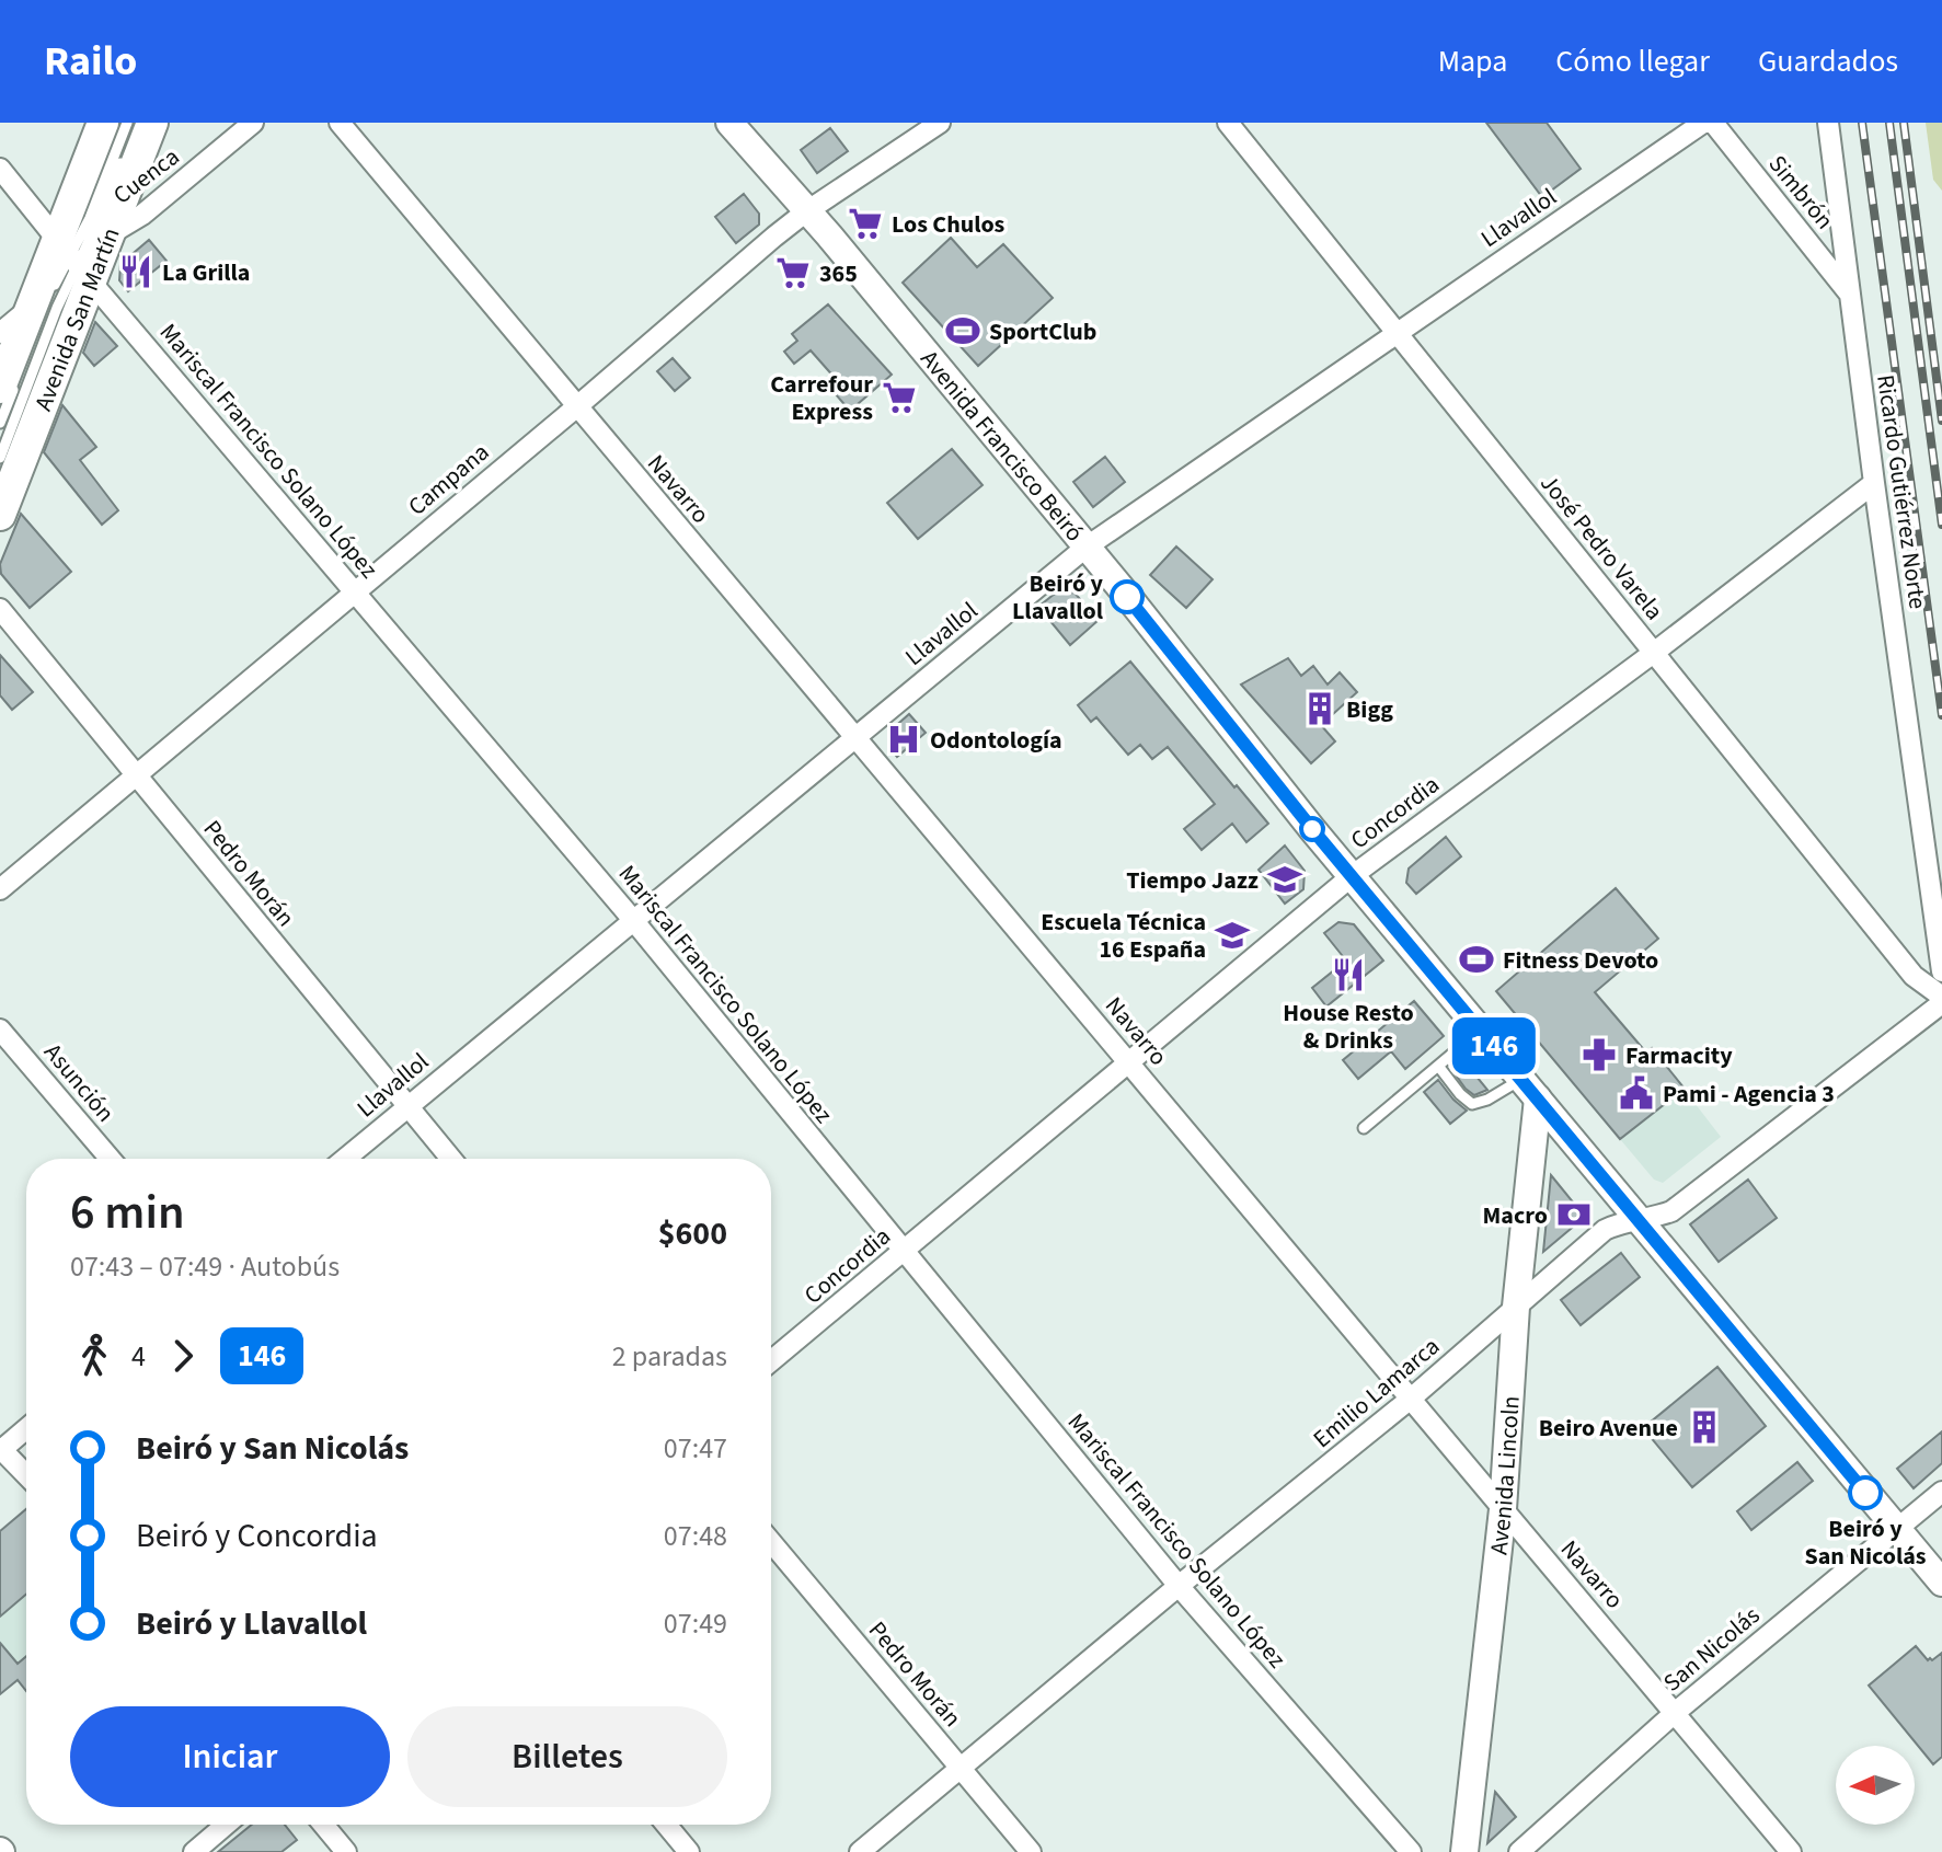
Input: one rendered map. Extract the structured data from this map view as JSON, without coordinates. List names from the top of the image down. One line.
{"streets":{"main road":["Avenida San Martín","Avenida Francisco Beiró","Avenida Lincoln"],"street":["Cuenca","Simbrón","Llavallol","Mariscal Francisco Solano López","Campana","Navarro","Ricardo Gutiérrez Norte","José Pedro Varela","Concordia","Pedro Morán","Asunción","Emilio Lamarca","San Nicolás"]},"crossings":[["Cuenca","Avenida San Martín"],["Simbrón","Ricardo Gutiérrez Norte"],["Llavallol","Avenida Francisco Beiró"],["Llavallol","Mariscal Francisco Solano López"],["Llavallol","Navarro"],["Llavallol","José Pedro Varela"],["Llavallol","Pedro Morán"],["Avenida San Martín","Mariscal Francisco Solano López"],["Avenida Francisco Beiró","Campana"],["Avenida Francisco Beiró","Concordia"],["Avenida Francisco Beiró","Emilio Lamarca"],["Avenida Francisco Beiró","Avenida Lincoln"],["Avenida Francisco Beiró","San Nicolás"],["Mariscal Francisco Solano López","Campana"],["Mariscal Francisco Solano López","Concordia"],["Mariscal Francisco Solano López","Emilio Lamarca"],["Campana","Navarro"],["Campana","Pedro Morán"],["Navarro","Concordia"],["Navarro","Emilio Lamarca"],["Navarro","Avenida Lincoln"],["Navarro","San Nicolás"],["Ricardo Gutiérrez Norte","Concordia"],["José Pedro Varela","Concordia"],["José Pedro Varela","Emilio Lamarca"],["Pedro Morán","Emilio Lamarca"],["Emilio Lamarca","Avenida Lincoln"]],"places":{"supermarket":["Los Chulos","365","Carrefour Express"],"restaurant":["La Grilla","House Resto & Drinks"],"sports":["SportClub","Fitness Devoto"],"other":["Beiró y Llavallol","Beiró y San Nicolás"],"building":["Bigg","Beiro Avenue"],"hospital":["Odontología"],"school or university":["Tiempo Jazz","Escuela Técnica 16 España"],"pharmacy":["Farmacity"],"public building":["Pami - Agencia 3"],"bank":["Macro"]},"lines":["bus line 146"],"north":"left","page":{"header":"Railo","nav":["Mapa","Cómo llegar","Guardados"],"on_map":"146","heading":["6 min","07:43 – 07:49 · Autobús","$600"],"legs":["4","146","2 paradas"],"list":[{"name":"Beiró y San Nicolás","value":"07:47"},{"name":"Beiró y Concordia","value":"07:48"},{"name":"Beiró y Llavallol","value":"07:49"}],"buttons":["Iniciar","Billetes"]}}
